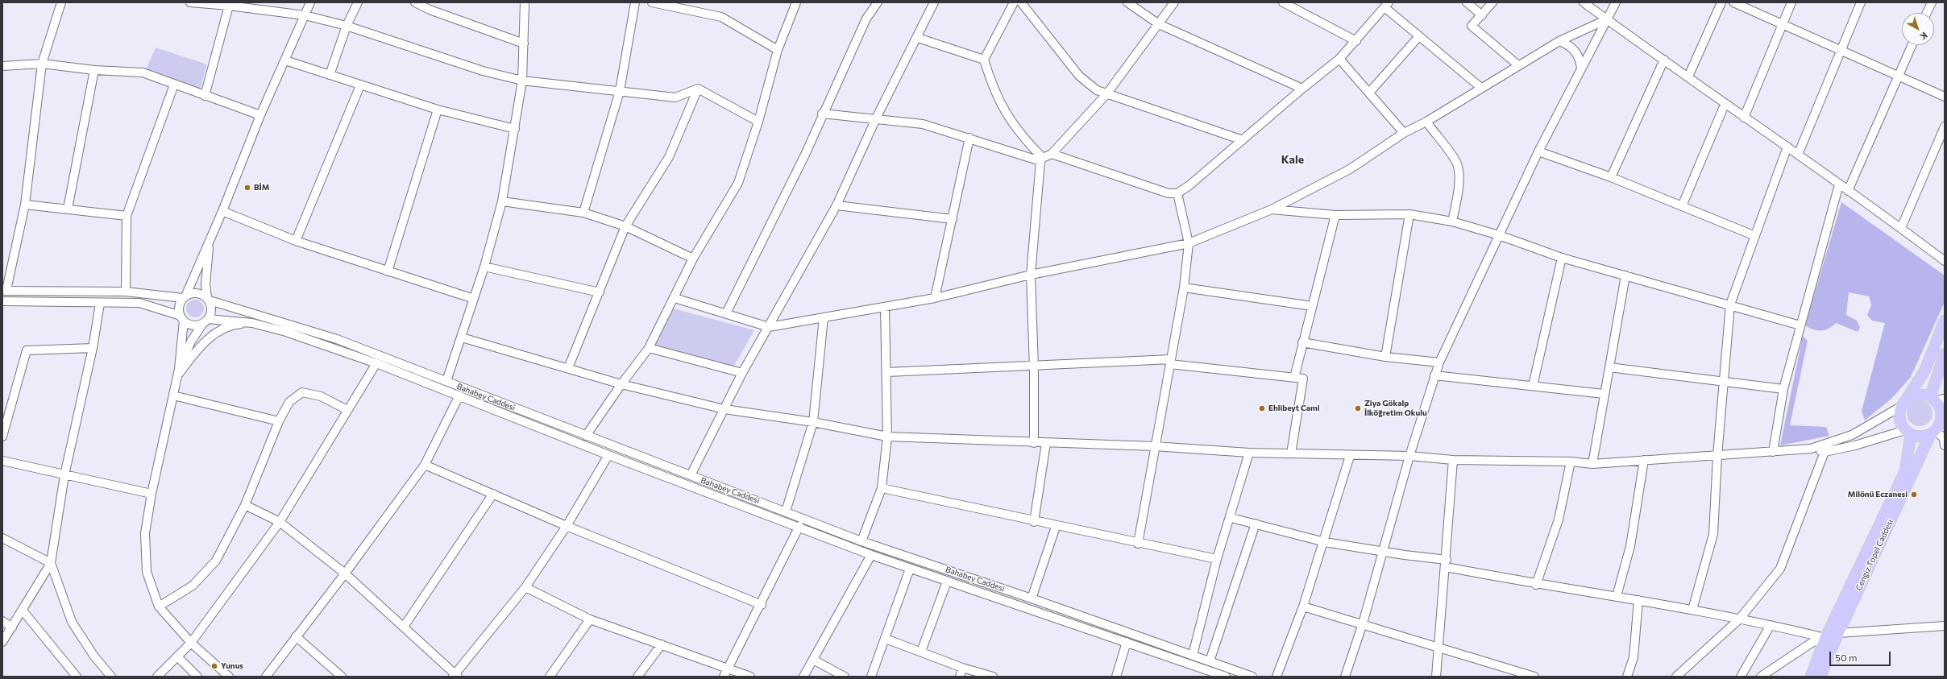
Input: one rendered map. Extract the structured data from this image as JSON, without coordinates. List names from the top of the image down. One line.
{"streets":{"main road":["Cengiz Topel Caddesi"],"street":["Bahabey Caddesi"]},"districts":["Kale"],"places":["BİM","Ehlibeyt Cami","Ziya Gökalp İlköğretim Okulu","Milönü Eczanesi","Yunus"],"scale_bar":"50 m","north":"bottom right"}
